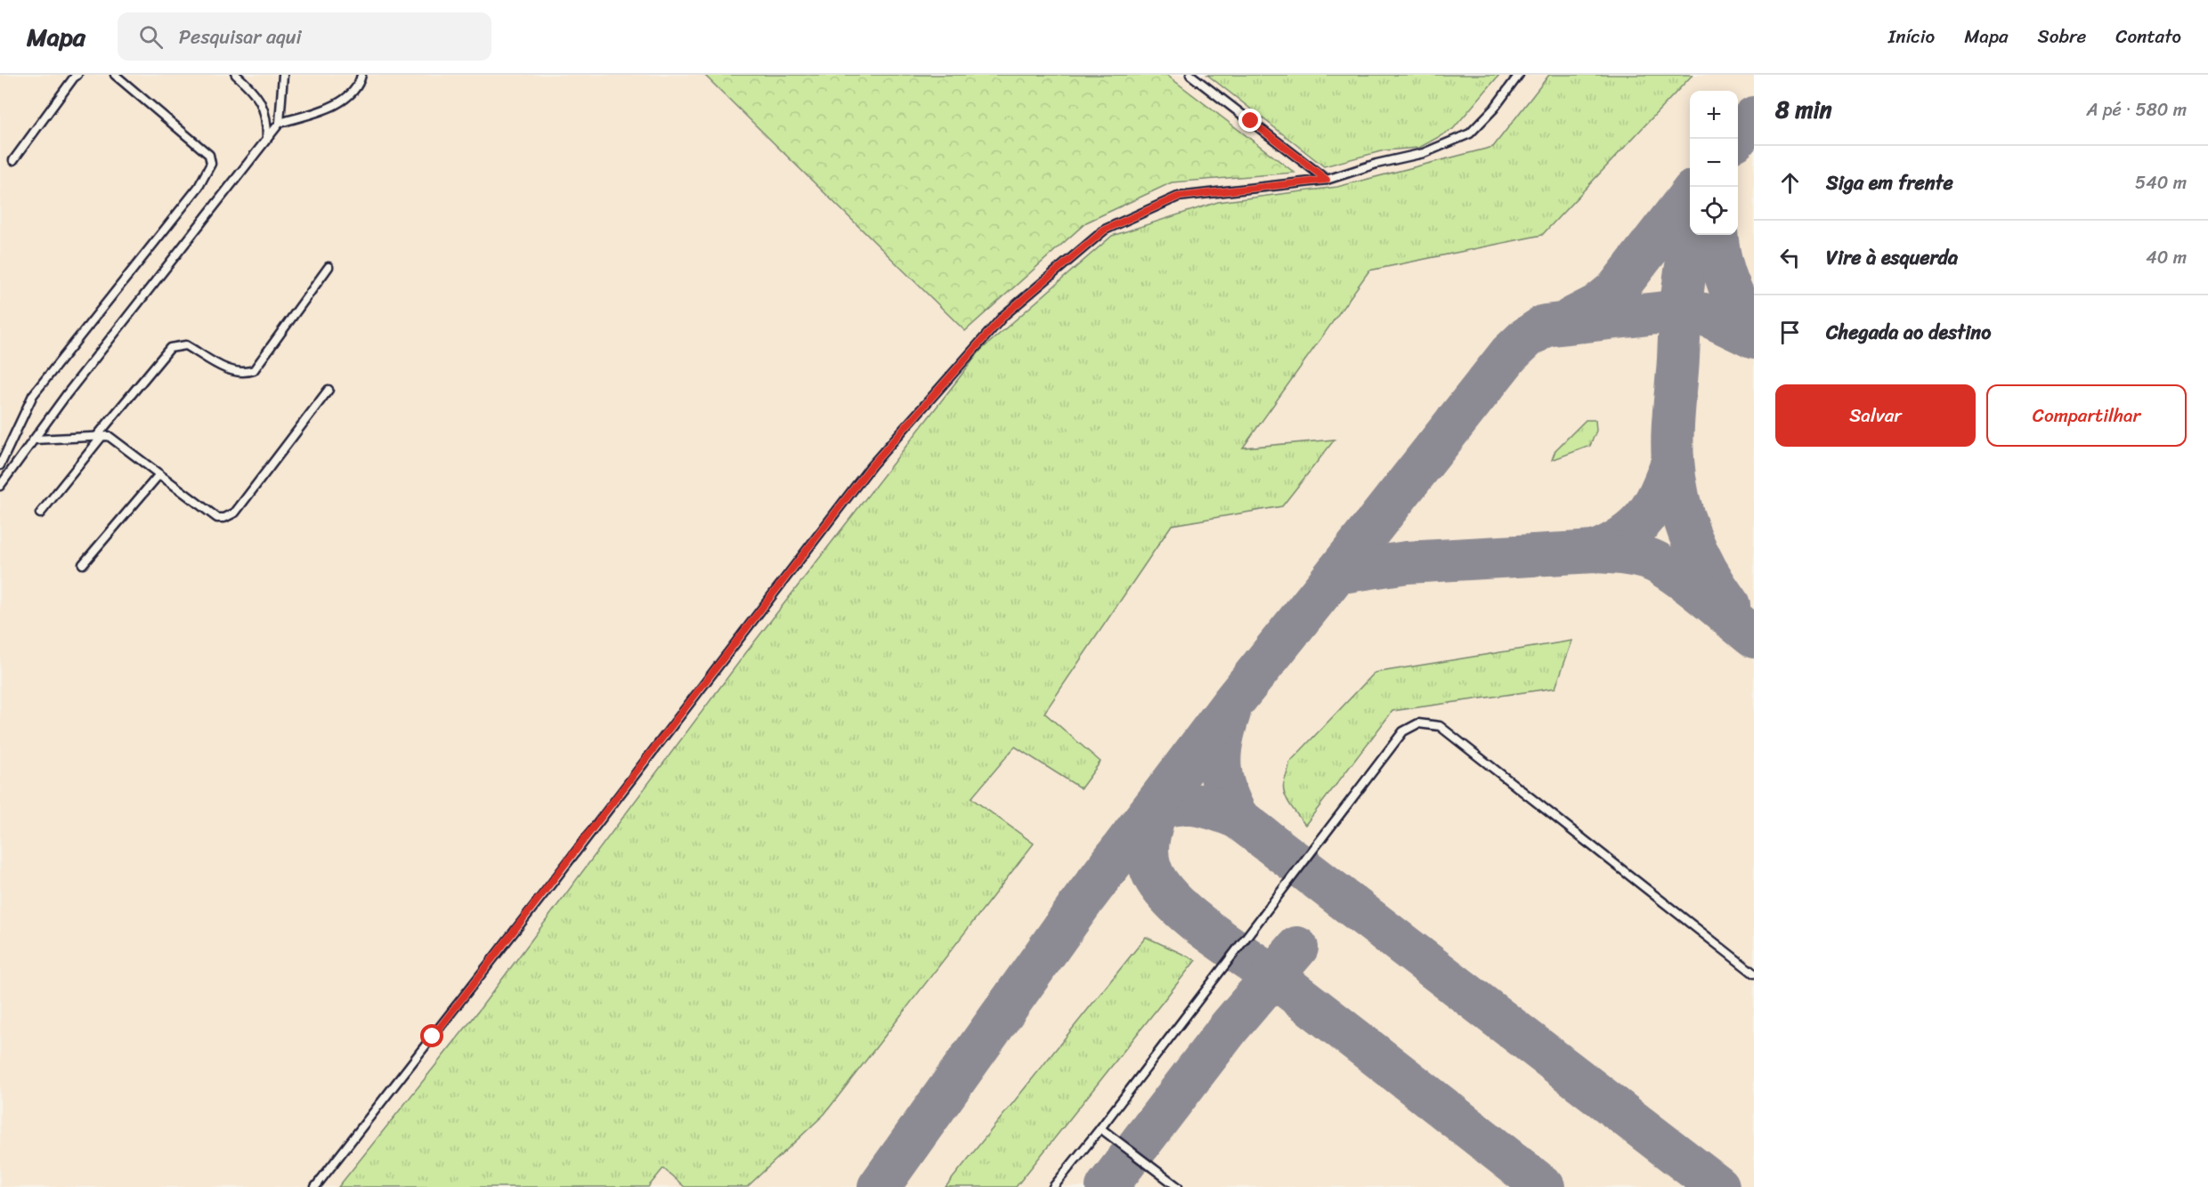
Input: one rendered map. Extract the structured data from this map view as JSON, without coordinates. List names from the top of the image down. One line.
{"page":{"header":"Mapa","search":"Pesquisar aqui","nav":["Início","Mapa","Sobre","Contato"],"heading":["8 min","A pé · 580 m"],"map_buttons":["+","−"],"list":[["Siga em frente","540 m"],["Vire à esquerda","40 m"],"Chegada ao destino"],"buttons":["Salvar","Compartilhar"]}}
